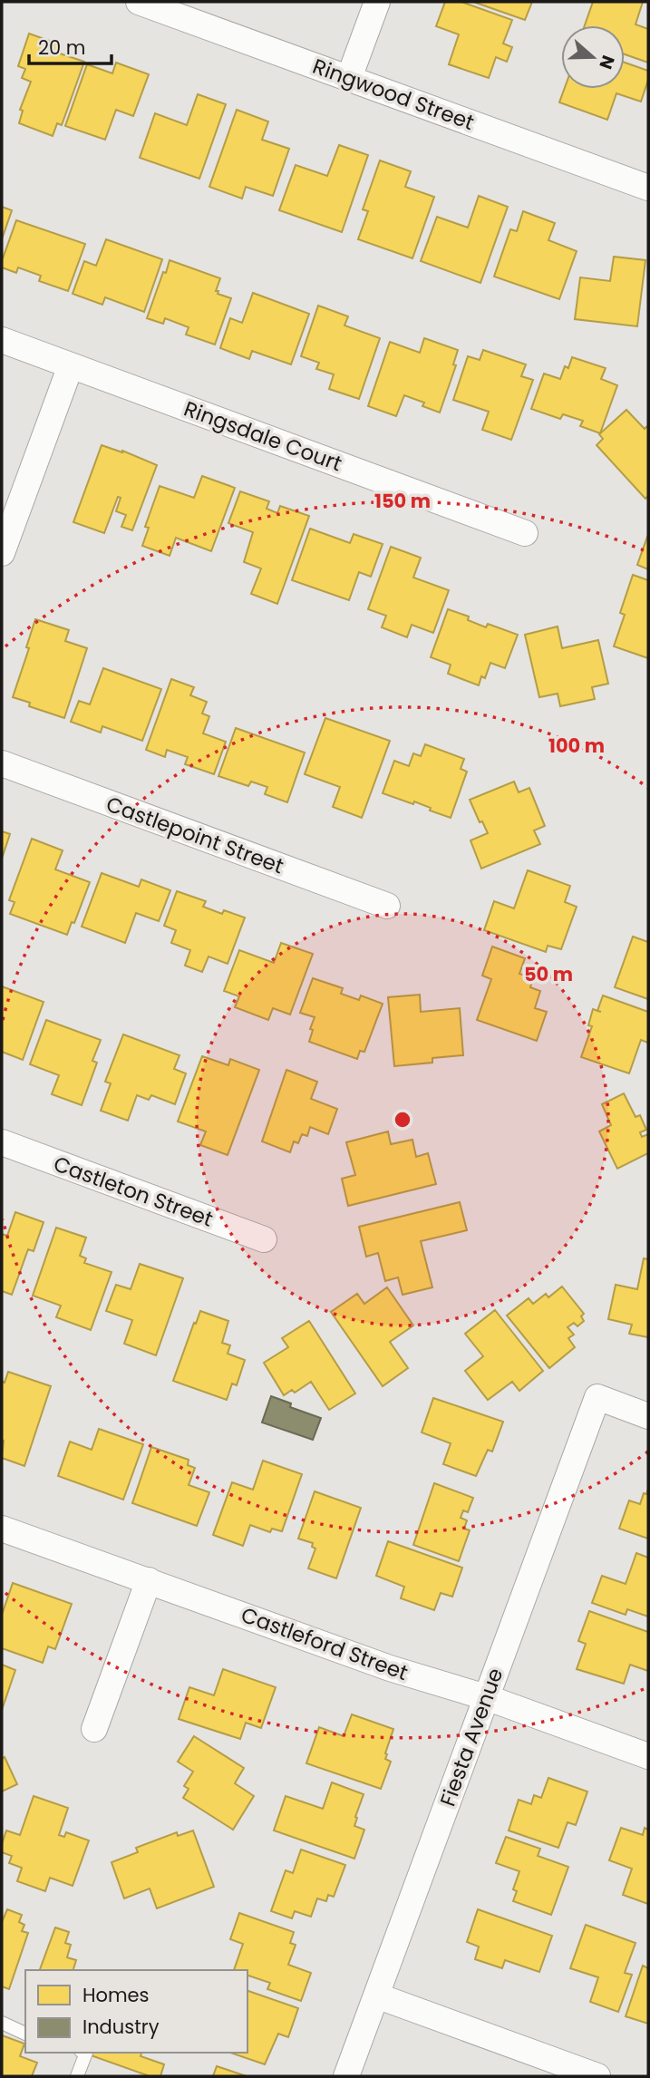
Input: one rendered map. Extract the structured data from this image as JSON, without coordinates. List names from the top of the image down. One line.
{"streets":{"street":["Ringwood Street","Ringsdale Court","Castlepoint Street","Castleton Street","Castleford Street","Fiesta Avenue"]},"crossings":[["Castleford Street","Fiesta Avenue"]],"legend":["Homes","Industry"],"scale_bar":"20 m","north":"right","rings":["150 m","100 m","50 m"]}
